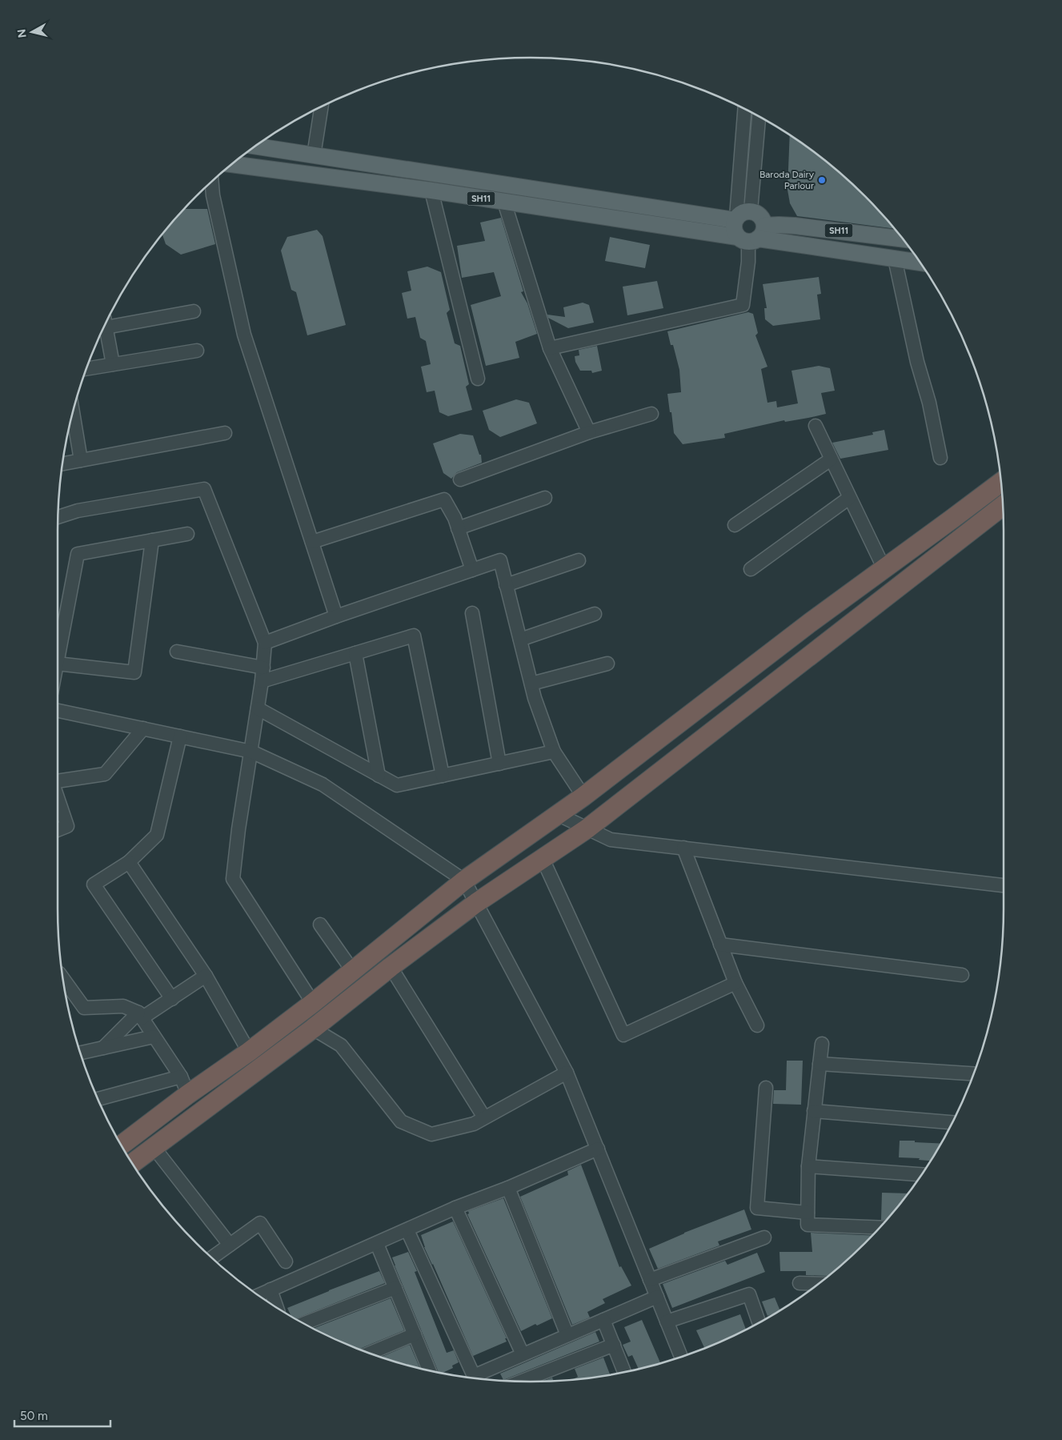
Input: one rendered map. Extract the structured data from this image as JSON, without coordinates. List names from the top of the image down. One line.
{"streets":{"main road":["SH11"]},"places":["Baroda Dairy Parlour"],"scale_bar":"50 m","north":"left"}
